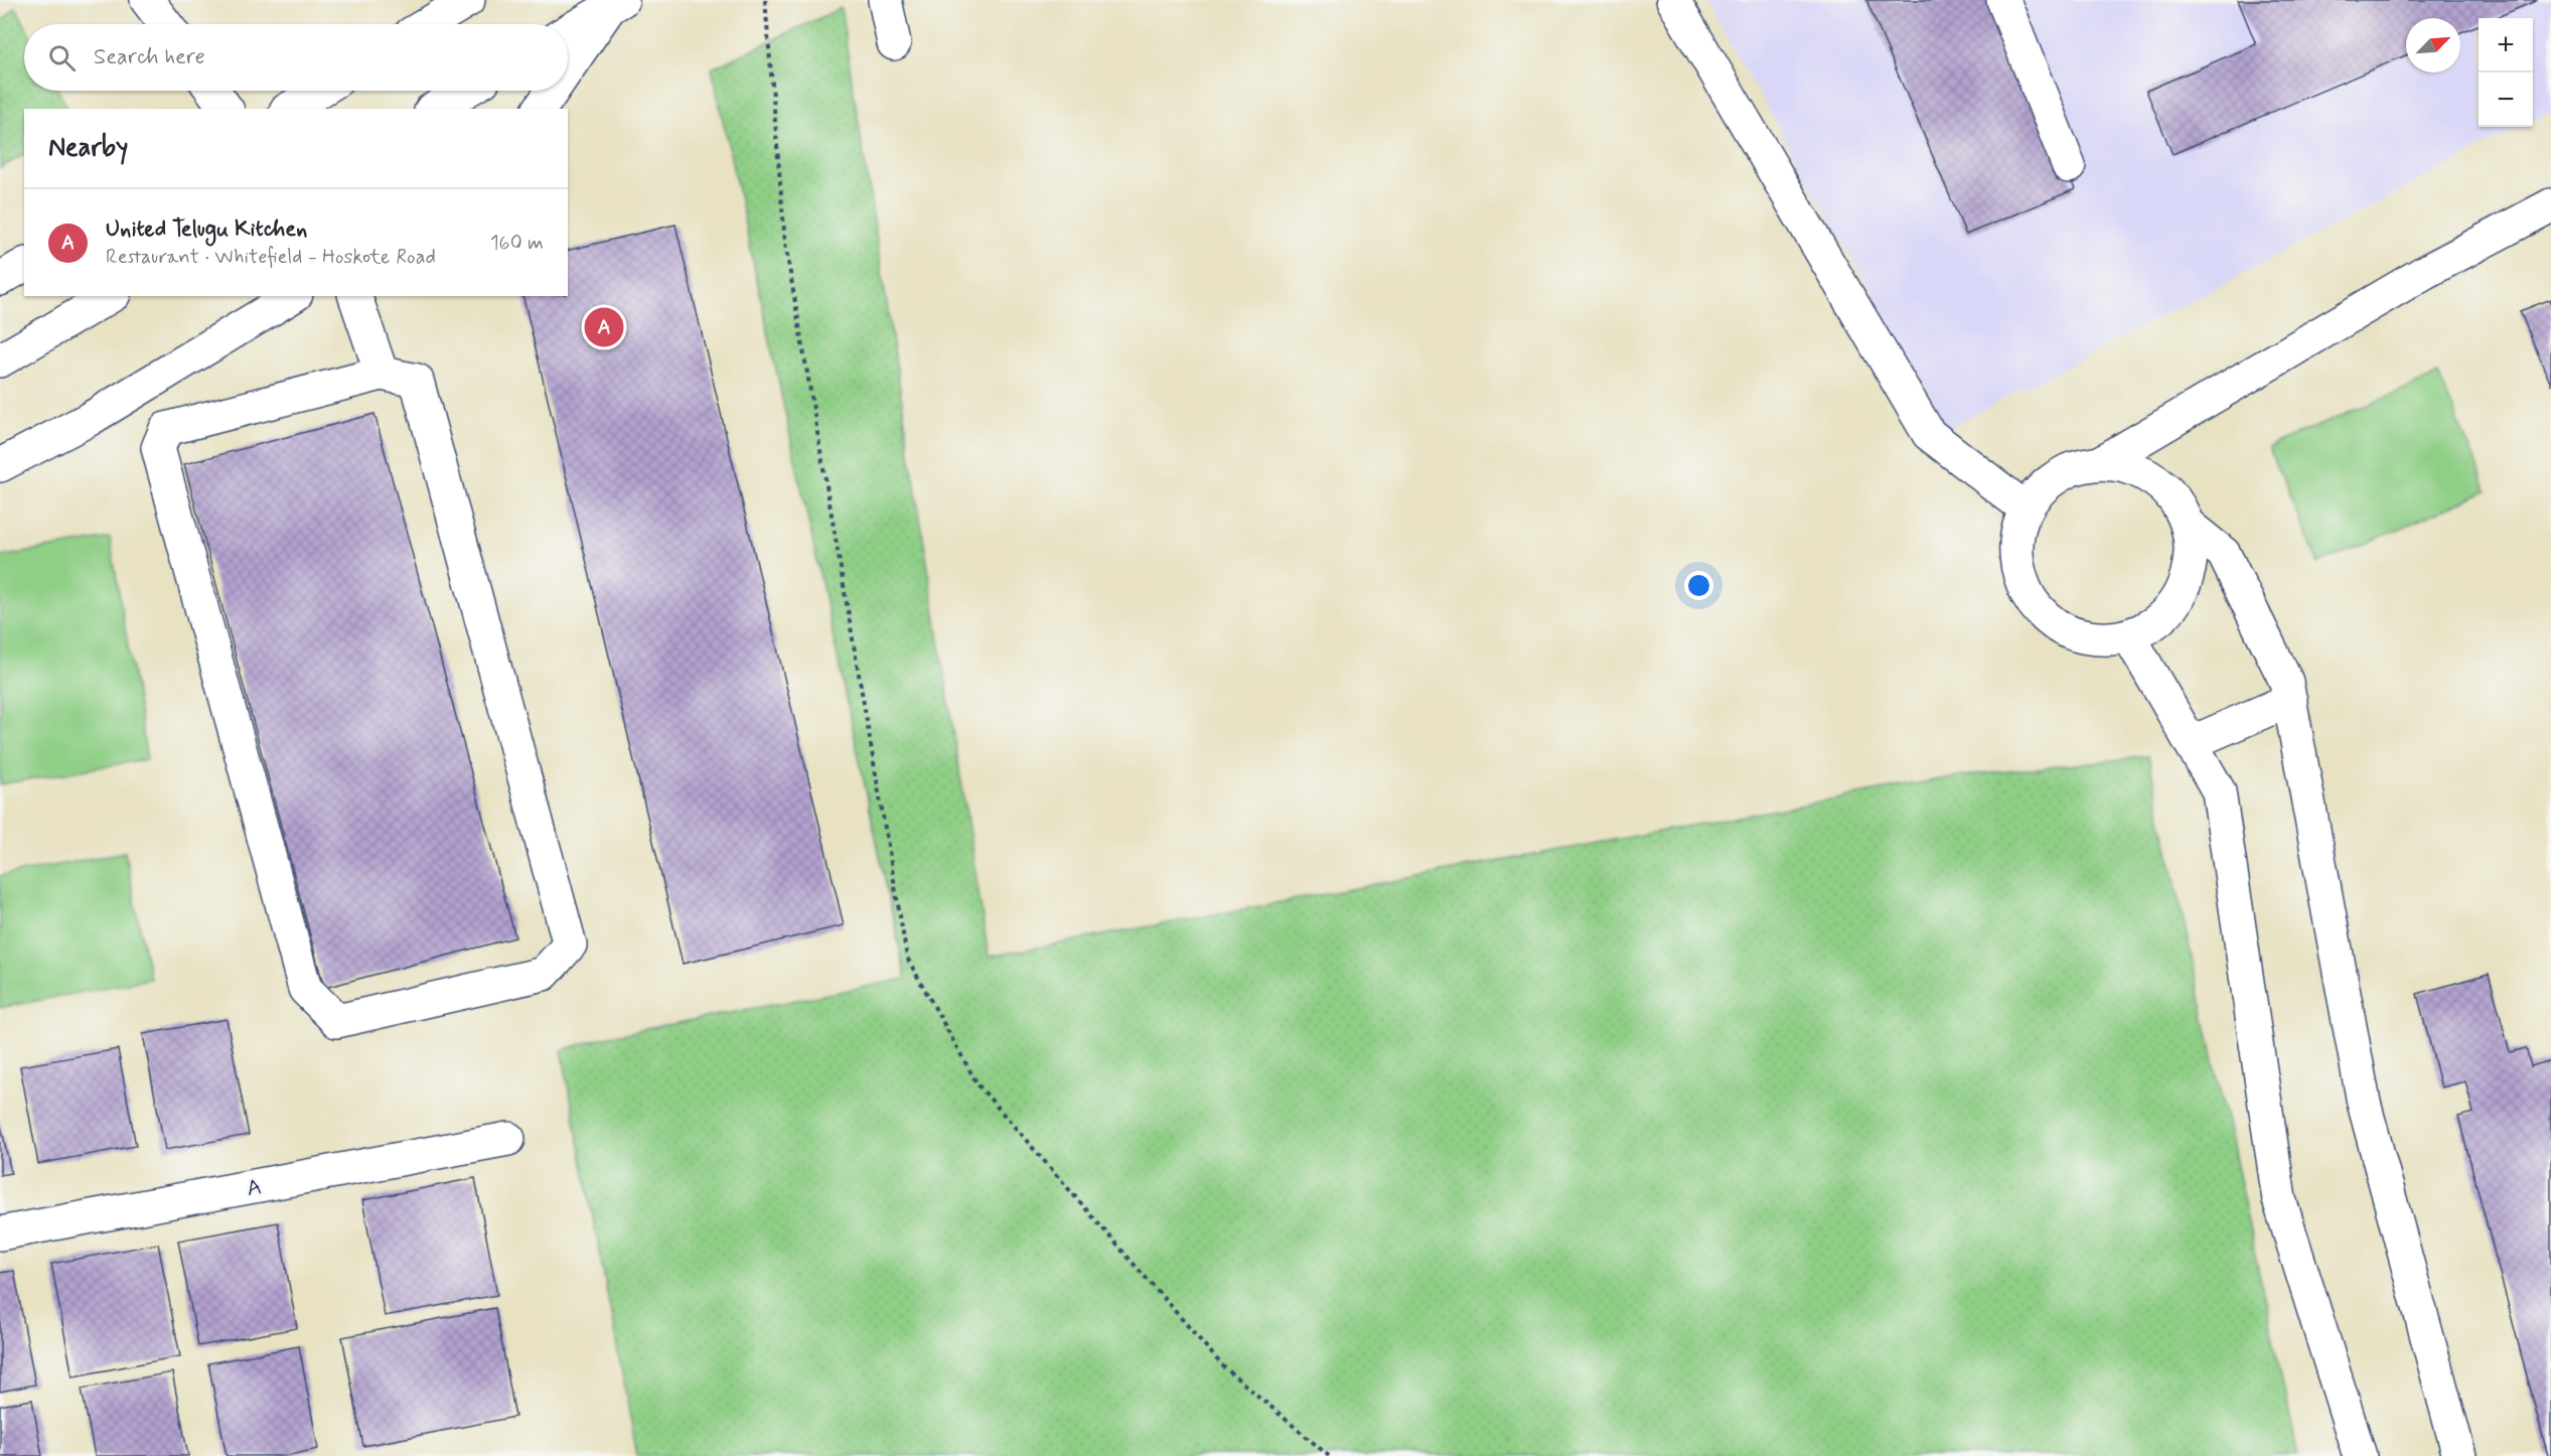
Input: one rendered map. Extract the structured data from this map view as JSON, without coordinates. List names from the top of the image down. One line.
{"streets":{"street":["A"]},"north":"top right","page":{"map_buttons":["+","−"],"search":"Search here","heading":"Nearby","list":[{"mark":"A","name":"United Telugu Kitchen","note":"Restaurant · Whitefield - Hoskote Road","value":"160 m"}],"pins":"A"}}
